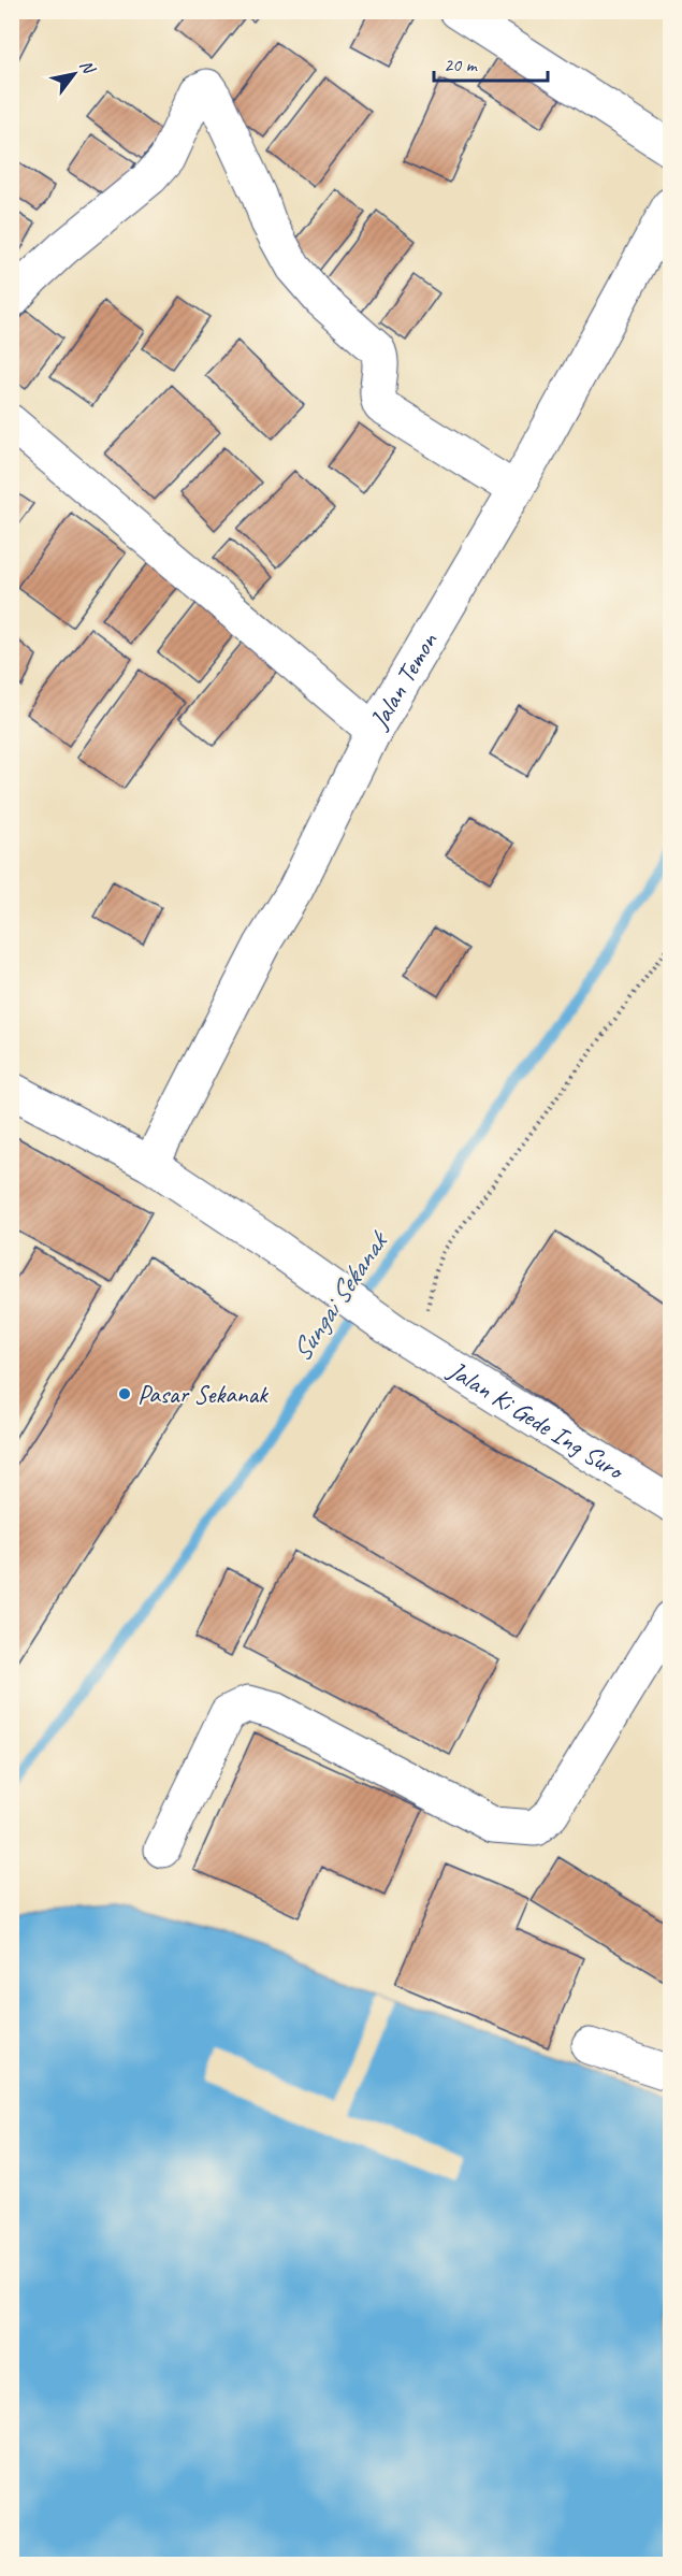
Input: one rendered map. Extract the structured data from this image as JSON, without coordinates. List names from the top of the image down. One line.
{"streets":{"street":["Jalan Temon","Jalan Ki Gede Ing Suro"]},"crossings":[["Jalan Temon","Jalan Ki Gede Ing Suro"]],"water":["Sungai Sekanak"],"places":["Pasar Sekanak"],"scale_bar":"20 m","north":"top right"}
